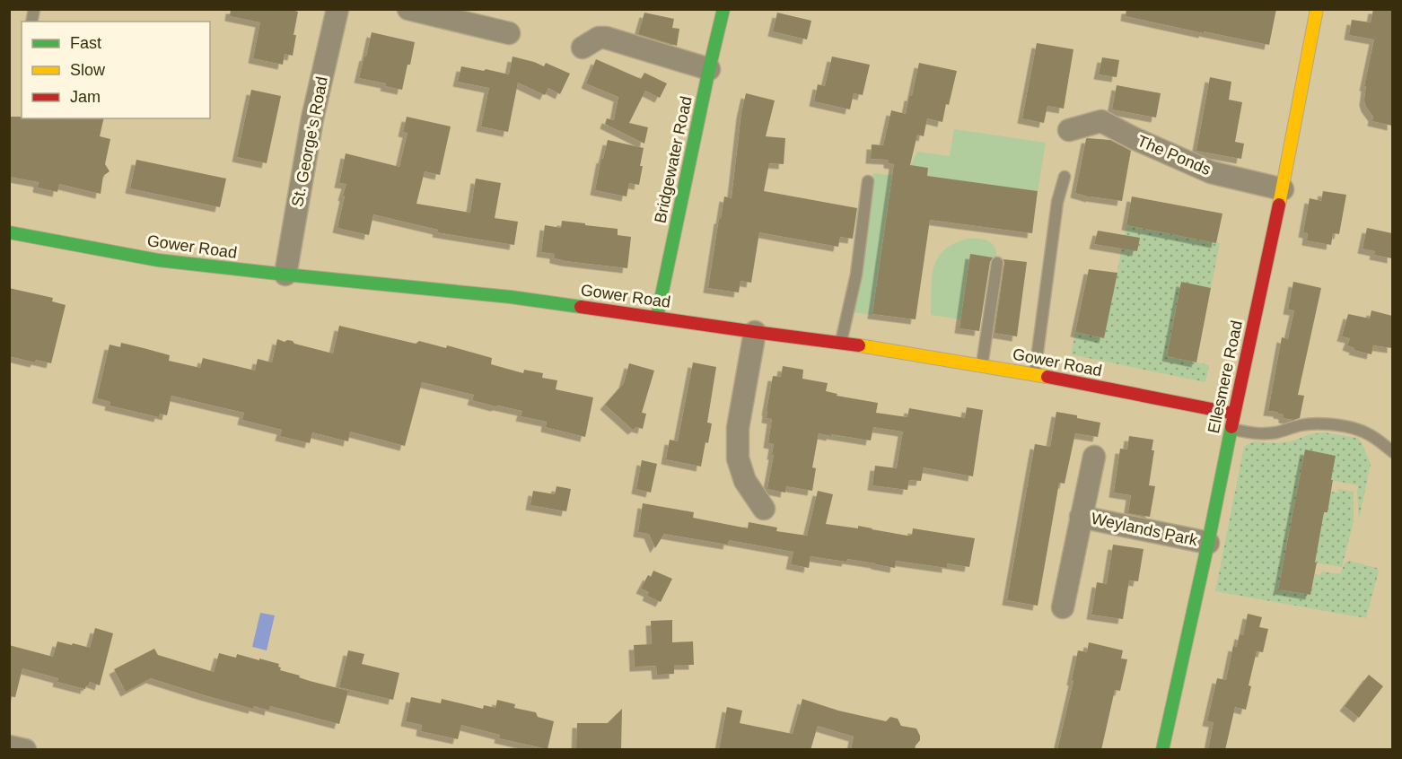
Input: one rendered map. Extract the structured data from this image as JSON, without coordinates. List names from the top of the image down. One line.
{"streets":{"street":["St. George's Road","The Ponds","Bridgewater Road","Gower Road","Ellesmere Road","Weylands Park"]},"crossings":[["St. George's Road","Gower Road"],["The Ponds","Ellesmere Road"],["Bridgewater Road","Gower Road"],["Gower Road","Ellesmere Road"],["Ellesmere Road","Weylands Park"]],"legend":["Fast","Slow","Jam"]}
